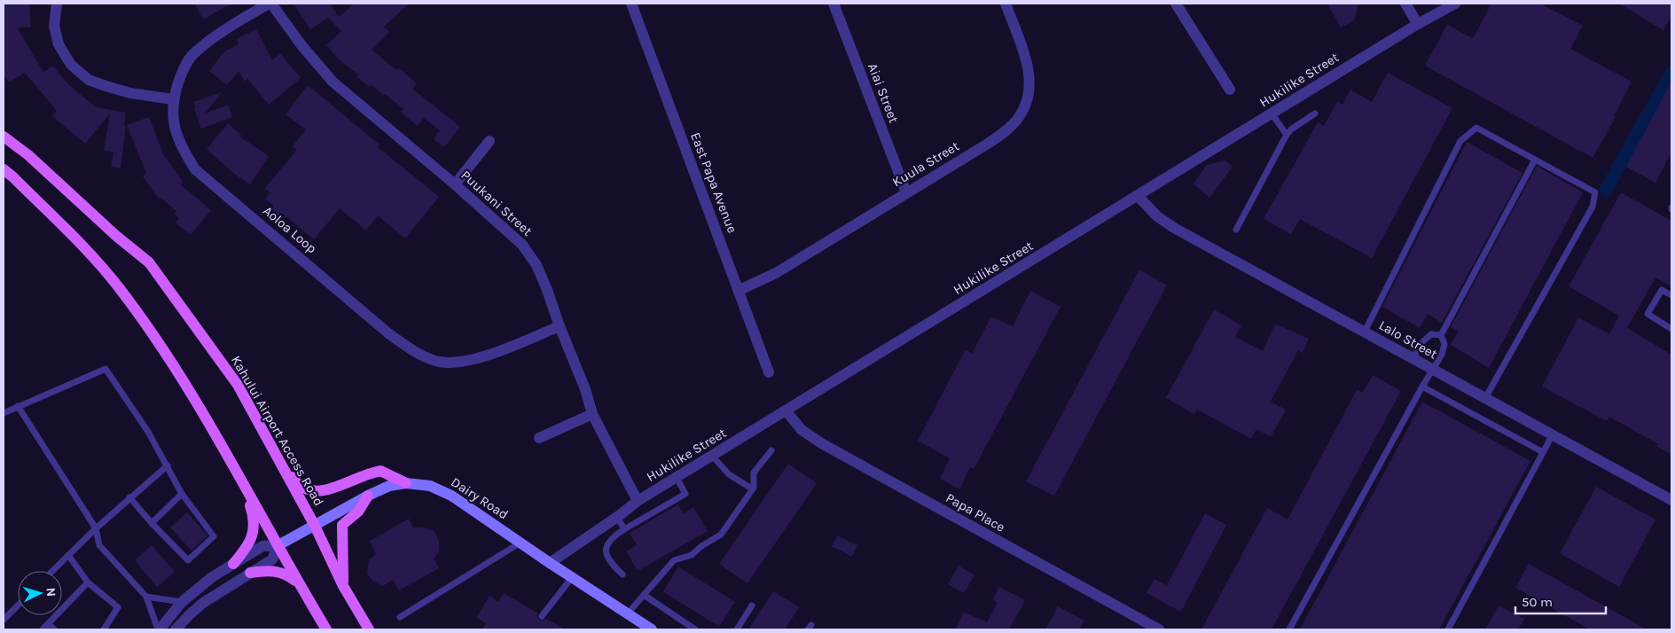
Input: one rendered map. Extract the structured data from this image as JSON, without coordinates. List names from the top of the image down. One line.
{"streets":{"main road":["Kahului Airport Access Road","Dairy Road"],"street":["Hukilike Street","Aiai Street","Kuula Street","East Papa Avenue","Puukani Street","Aoloa Loop","Lalo Street","Papa Place"]},"crossings":[["Hukilike Street","Puukani Street"],["Hukilike Street","Lalo Street"],["Hukilike Street","Dairy Road"],["Hukilike Street","Papa Place"],["Aiai Street","Kuula Street"],["Kuula Street","East Papa Avenue"],["Puukani Street","Aoloa Loop"],["Kahului Airport Access Road","Dairy Road"]],"scale_bar":"50 m","north":"right"}
